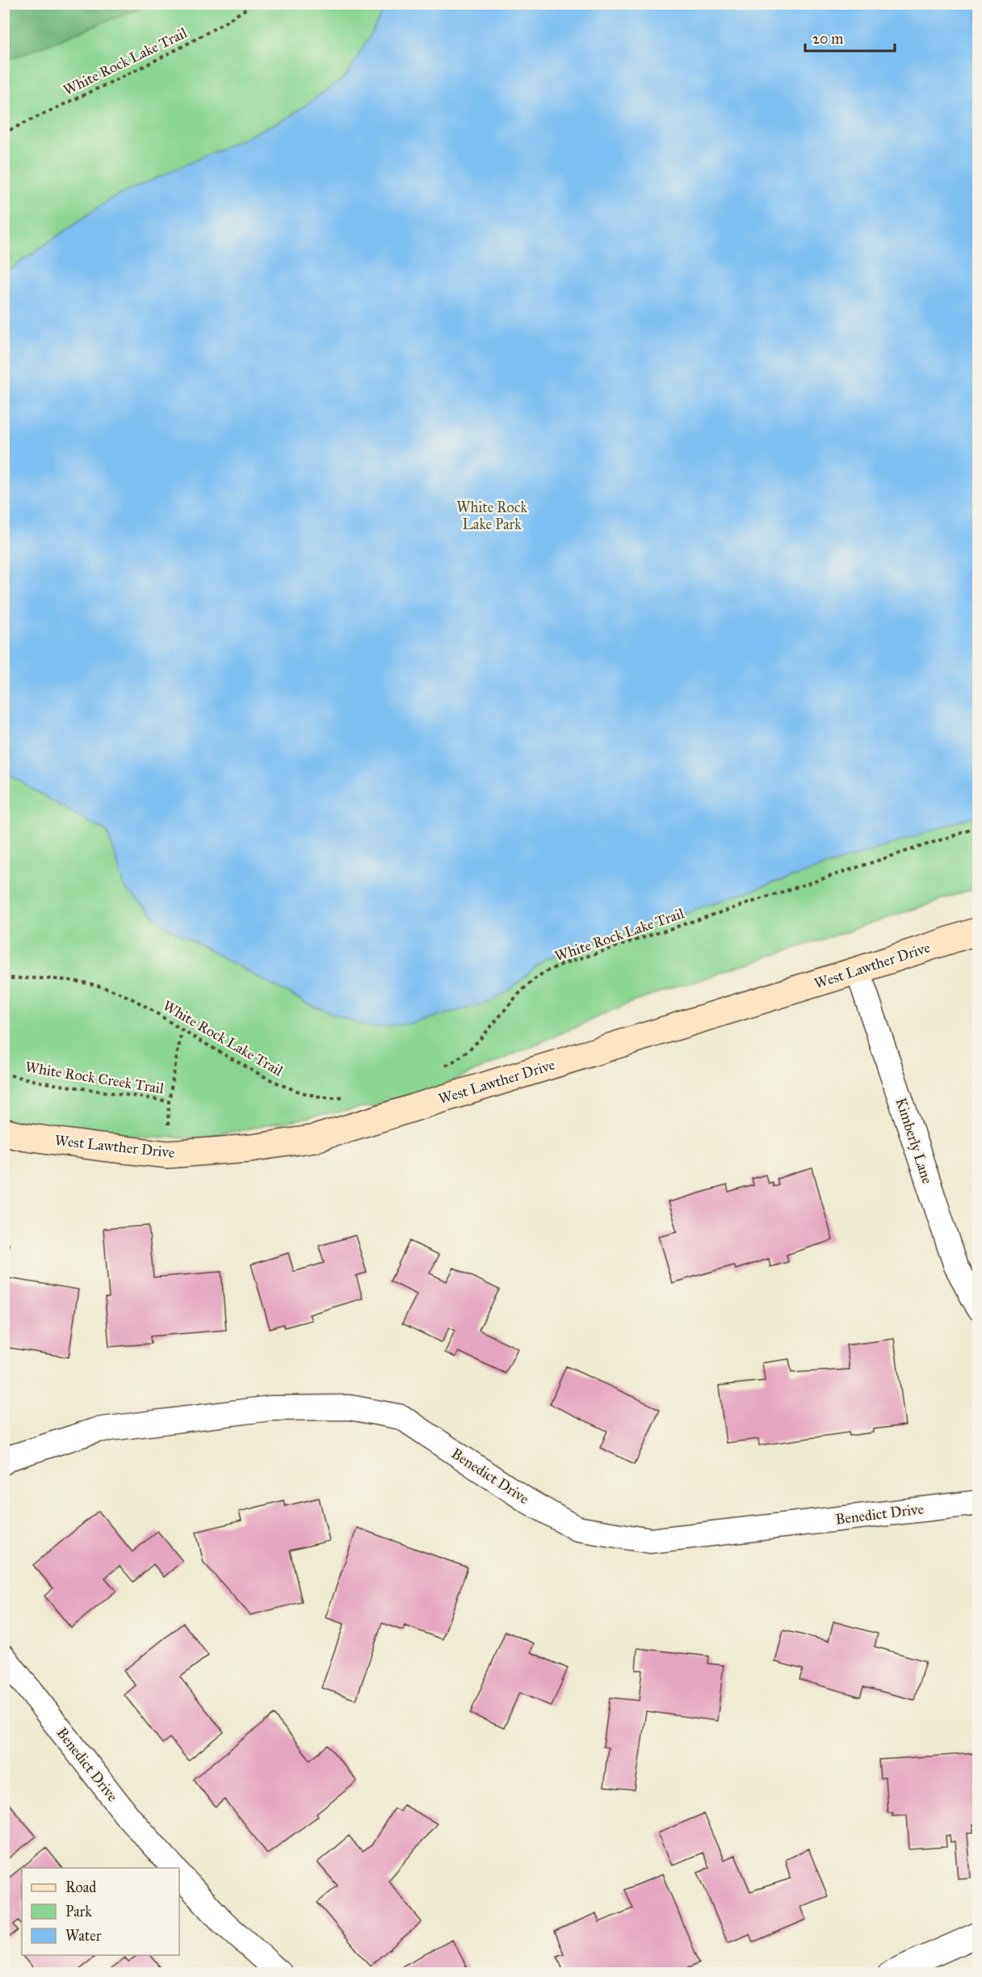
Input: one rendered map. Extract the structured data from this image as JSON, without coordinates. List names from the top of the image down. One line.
{"streets":{"street":["West Lawther Drive","Kimberly Lane","Benedict Drive"],"path":["White Rock Lake Trail","White Rock Creek Trail"]},"crossings":[["White Rock Lake Trail","White Rock Creek Trail"],["West Lawther Drive","Kimberly Lane"]],"parks":["White Rock Lake Park"],"legend":["Road","Park","Water"],"scale_bar":"20 m"}
